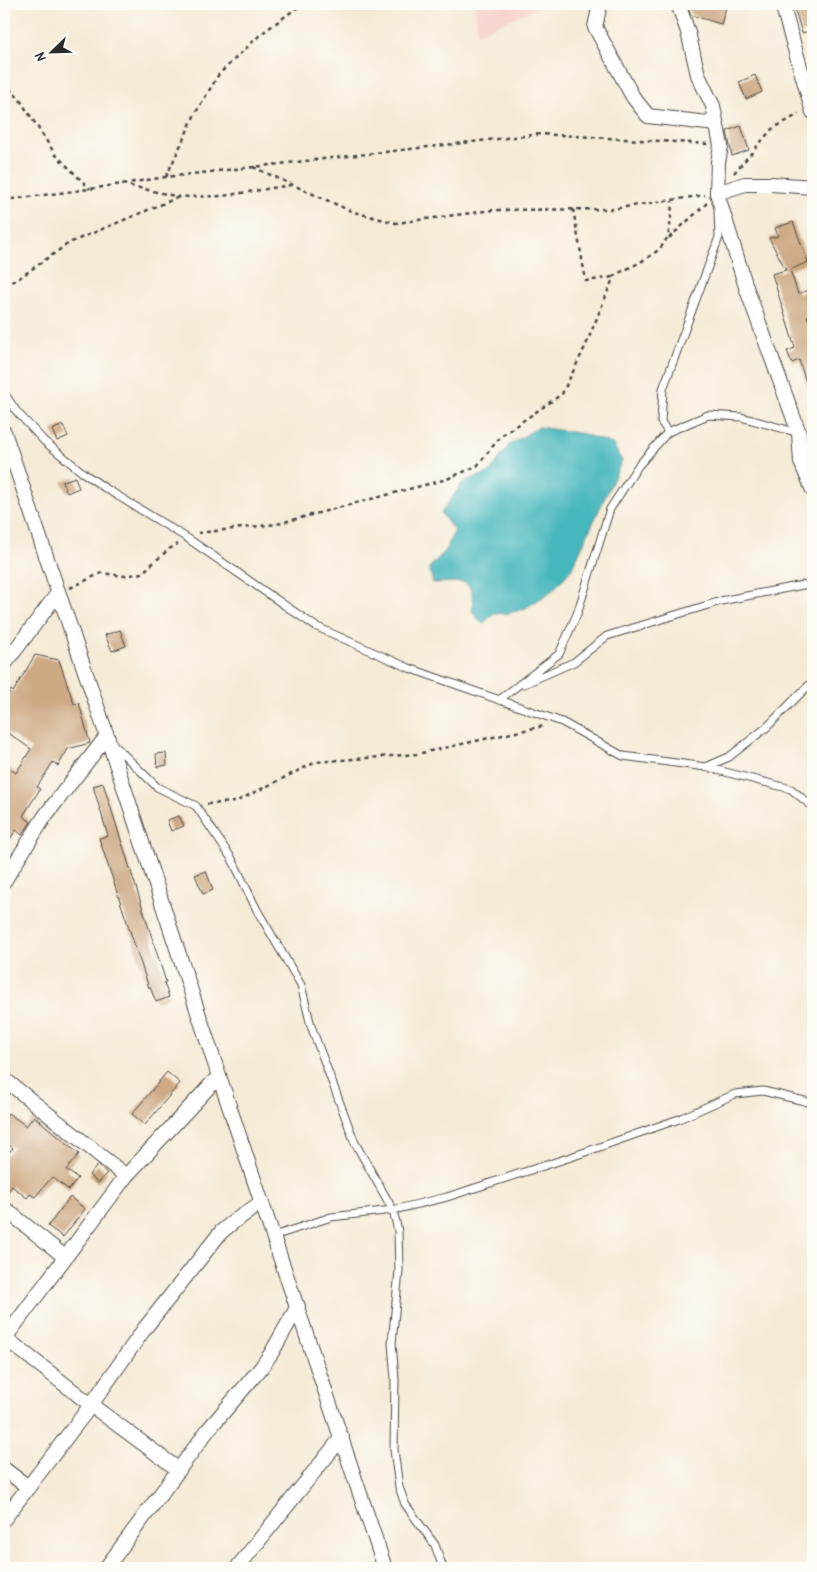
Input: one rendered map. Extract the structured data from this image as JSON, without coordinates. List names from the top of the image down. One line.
{"north":"bottom left"}
